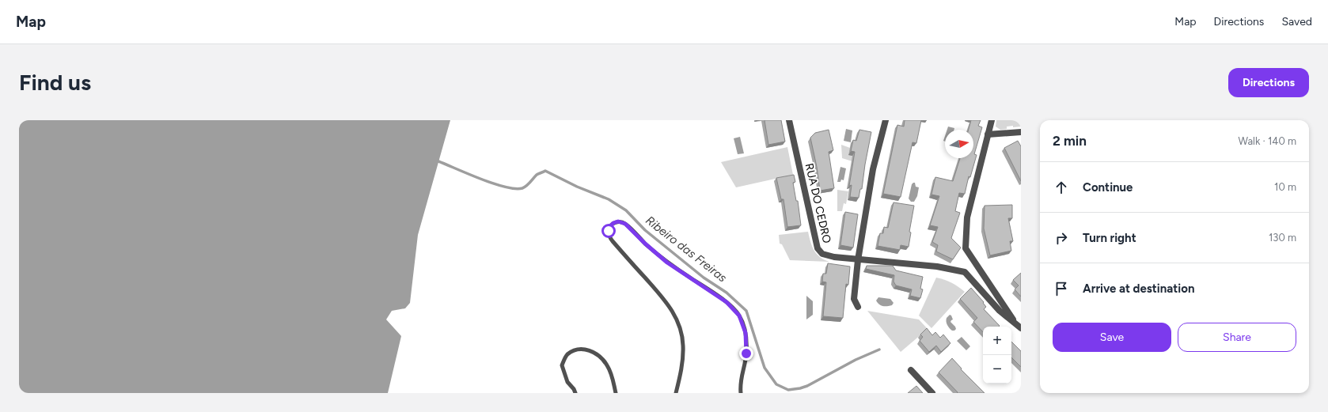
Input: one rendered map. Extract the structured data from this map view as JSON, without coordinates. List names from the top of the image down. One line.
{"streets":{"street":["RUA DO CEDRO"]},"water":["Ribeiro das Freiras"],"north":"right","page":{"header":"Map","nav":["Map","Directions","Saved"],"buttons":["Directions",["Save","Share"]],"title":"Find us","heading":["2 min","Walk · 140 m"],"list":[["Continue","10 m"],["Turn right","130 m"],"Arrive at destination"],"map_buttons":["+","−"]}}
